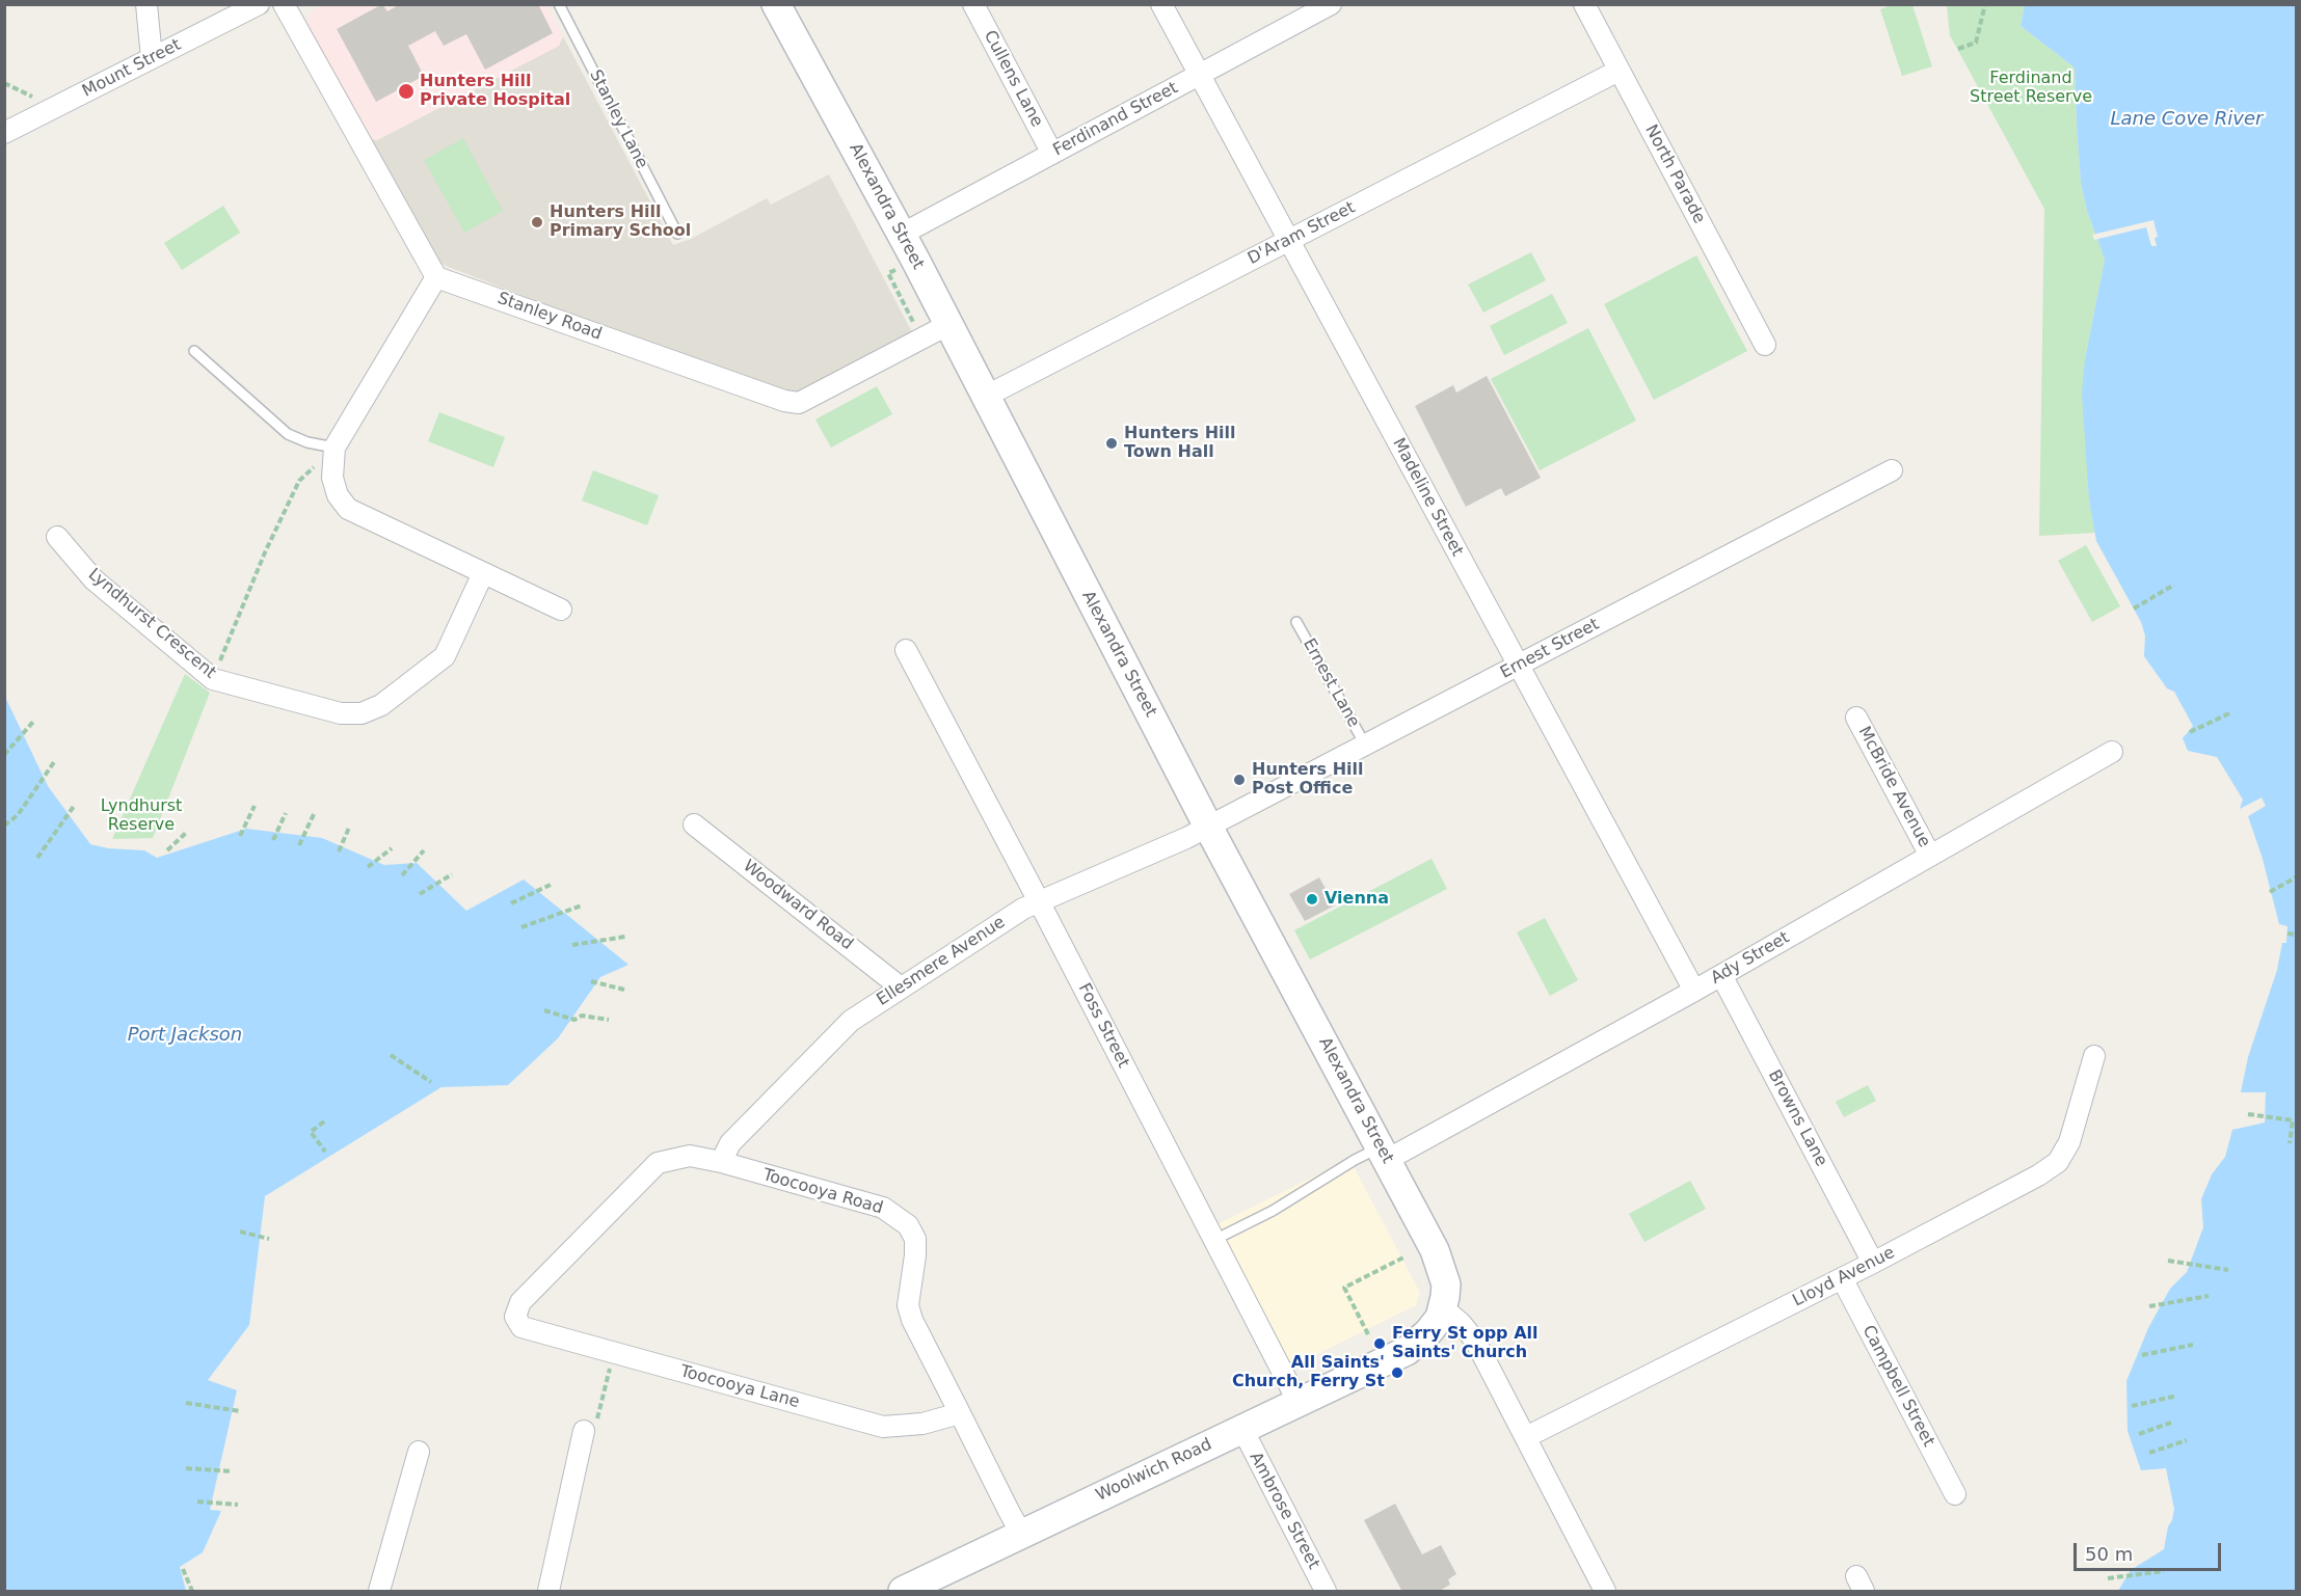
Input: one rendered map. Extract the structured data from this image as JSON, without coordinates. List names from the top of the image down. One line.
{"streets":{"street":["Mount Street","Cullens Lane","Ferdinand Street","North Parade","Alexandra Street","D'Aram Street","Stanley Road","Madeline Street","Lyndhurst Crescent","Ernest Street","McBride Avenue","Woodward Road","Ady Street","Ellesmere Avenue","Foss Street","Browns Lane","Toocooya Road","Lloyd Avenue","Campbell Street","Toocooya Lane","Woolwich Road","Ambrose Street"],"lane":["Stanley Lane","Ernest Lane"]},"crossings":[["Cullens Lane","Ferdinand Street"],["Ferdinand Street","Alexandra Street"],["Ferdinand Street","Madeline Street"],["North Parade","D'Aram Street"],["Alexandra Street","D'Aram Street"],["Alexandra Street","Stanley Road"],["Alexandra Street","Ernest Street"],["Alexandra Street","Ady Street"],["Alexandra Street","Ellesmere Avenue"],["Alexandra Street","Woolwich Road"],["D'Aram Street","Madeline Street"],["Madeline Street","Ernest Street"],["Madeline Street","Ady Street"],["Ernest Street","Ernest Lane"],["Ernest Street","Ellesmere Avenue"],["McBride Avenue","Ady Street"],["Woodward Road","Ellesmere Avenue"],["Ady Street","Browns Lane"],["Ellesmere Avenue","Foss Street"],["Ellesmere Avenue","Toocooya Road"],["Foss Street","Woolwich Road"],["Browns Lane","Lloyd Avenue"],["Toocooya Road","Toocooya Lane"],["Toocooya Road","Woolwich Road"],["Lloyd Avenue","Campbell Street"],["Woolwich Road","Ambrose Street"]],"water":["Lane Cove River","Port Jackson"],"parks":["Ferdinand Street Reserve","Lyndhurst Reserve"],"places":["Hunters Hill Private Hospital","Hunters Hill Primary School","Hunters Hill Town Hall","Hunters Hill Post Office","Vienna","Ferry St opp All Saints' Church","All Saints' Church, Ferry St"],"scale_bar":"50 m"}
